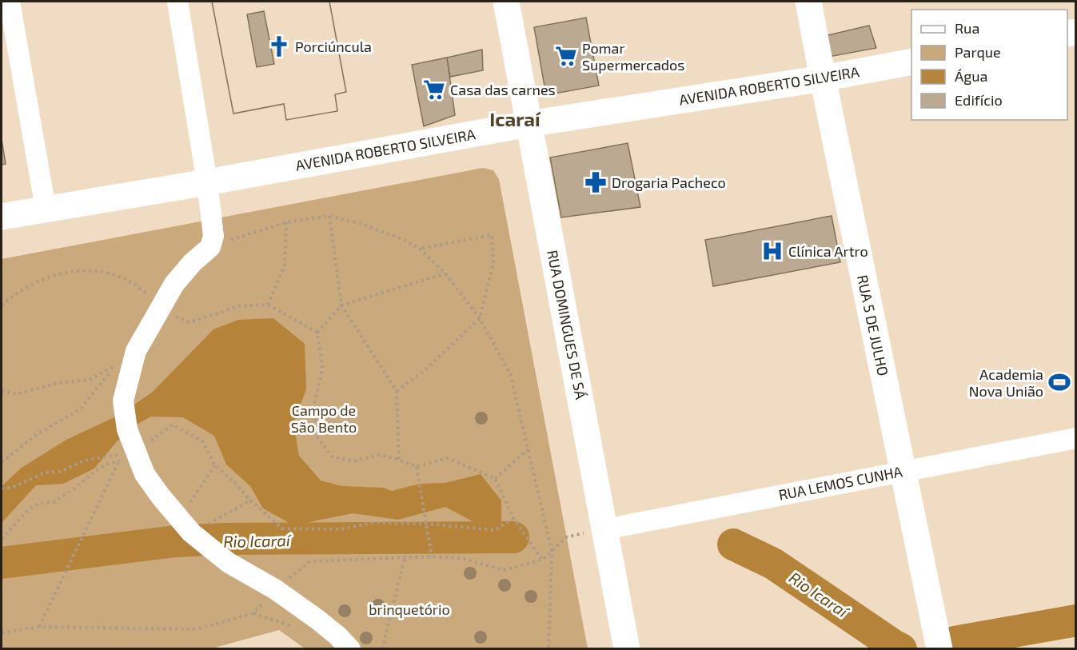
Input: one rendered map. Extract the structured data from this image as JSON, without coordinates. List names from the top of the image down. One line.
{"streets":{"street":["AVENIDA ROBERTO SILVEIRA","RUA DOMINGUES DE SÁ","RUA 5 DE JULHO","RUA LEMOS CUNHA"]},"crossings":[["AVENIDA ROBERTO SILVEIRA","RUA DOMINGUES DE SÁ"],["AVENIDA ROBERTO SILVEIRA","RUA 5 DE JULHO"],["RUA DOMINGUES DE SÁ","RUA LEMOS CUNHA"],["RUA 5 DE JULHO","RUA LEMOS CUNHA"]],"districts":["Icaraí"],"water":["Rio Icaraí"],"parks":["Campo de São Bento","brinquetório"],"places":{"church":["Porciúncula"],"supermarket":["Pomar Supermercados","Casa das carnes"],"pharmacy":["Drogaria Pacheco"],"hospital":["Clínica Artro"],"sports":["Academia Nova União"]},"legend":["Rua","Parque","Água","Edifício"]}
